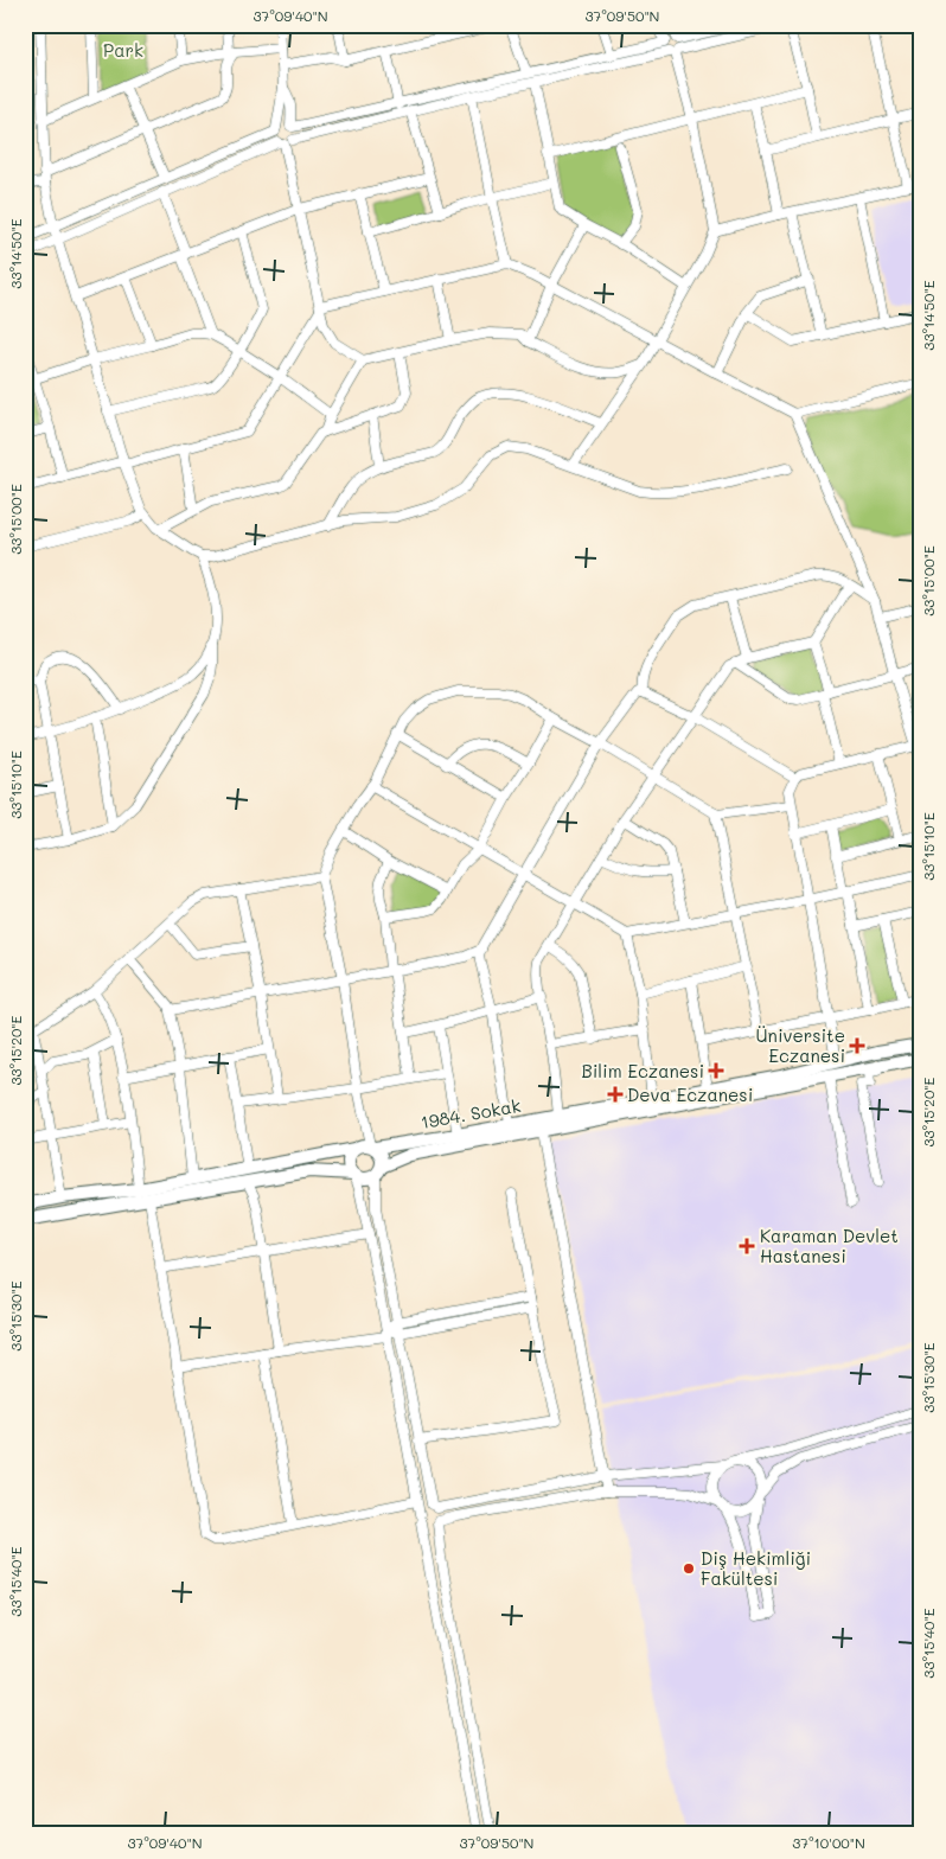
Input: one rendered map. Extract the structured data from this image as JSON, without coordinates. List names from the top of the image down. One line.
{"streets":{"main road":["1984. Sokak"]},"parks":["Park"],"places":{"health":["Üniversite Eczanesi","Bilim Eczanesi","Deva Eczanesi","Karaman Devlet Hastanesi"],"other":["Diş Hekimliği Fakültesi"]},"coordinates":["37°09'40\"N","37°09'50\"N","33°14'50\"E","33°15'00\"E","33°15'10\"E","33°15'20\"E","33°15'30\"E","33°15'40\"E","37°10'00\"N"]}
